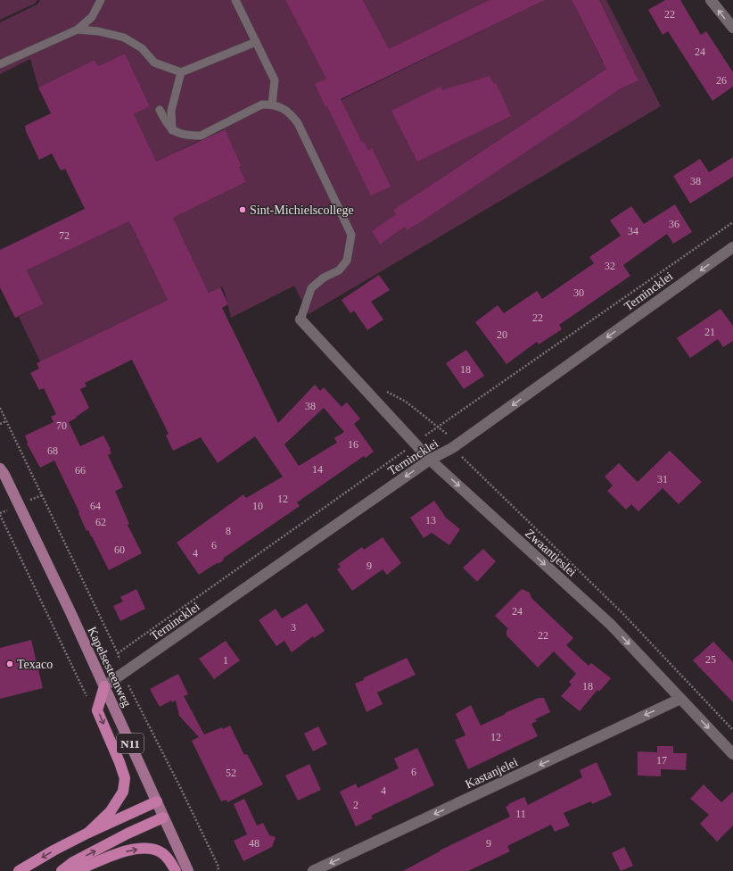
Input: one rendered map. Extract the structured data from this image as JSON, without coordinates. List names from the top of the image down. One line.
{"streets":{"main road":["Kapelsesteenweg","N11"],"street":["Ternincklei","Zwaantjeslei","Kastanjelei"]},"crossings":[["Ternincklei","Zwaantjeslei"],["Ternincklei","Kapelsesteenweg"],["Zwaantjeslei","Kastanjelei"]],"one_way":["Ternincklei","Zwaantjeslei","Kastanjelei"],"places":["Sint-Michielscollege","Texaco"],"house_numbers":["22","24","26","38","36","34","72","32","30","22","21","20","18","38","70","16","68","14","66","31","12","64","10","13","62","8","6","60","4","9","24","3","22","25","1","18","12","17","6","52","4","2","11","48","9"]}
